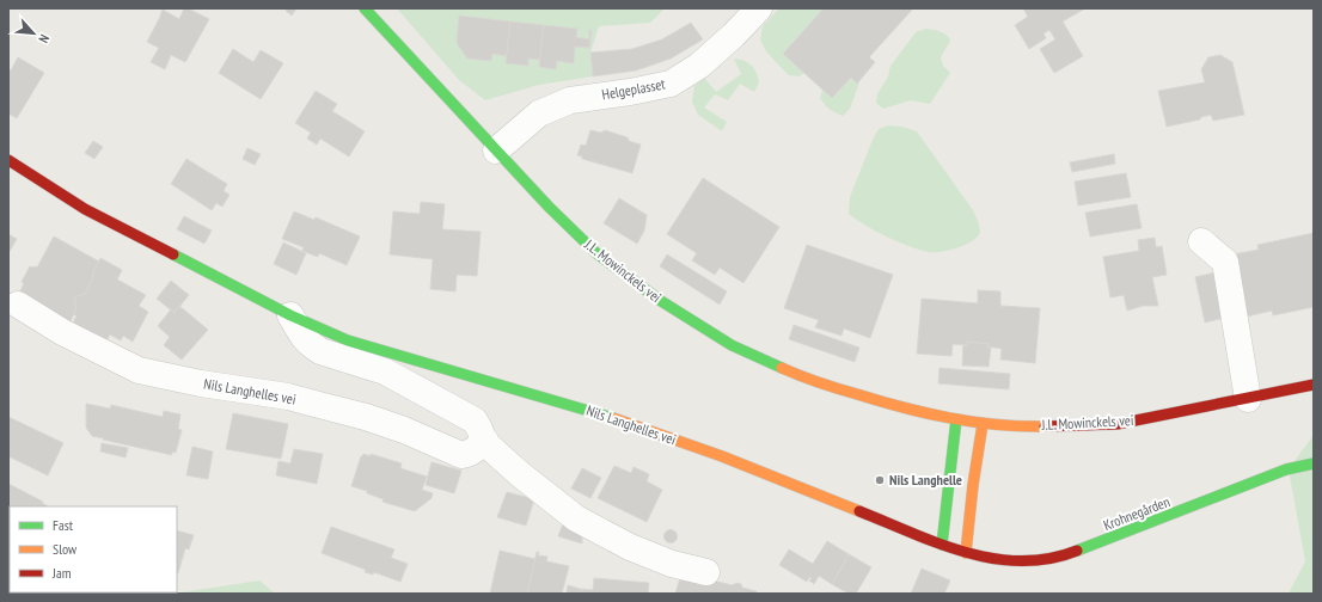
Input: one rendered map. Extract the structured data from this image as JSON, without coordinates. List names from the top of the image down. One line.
{"streets":{"main road":["J.L. Mowinckels vei","Nils Langhelles vei","Krohnegården"],"street":["Helgeplasset"]},"crossings":[["Helgeplasset","J.L. Mowinckels vei"],["Nils Langhelles vei","Krohnegården"]],"places":["Nils Langhelle"],"legend":["Fast","Slow","Jam"],"north":"bottom right"}
